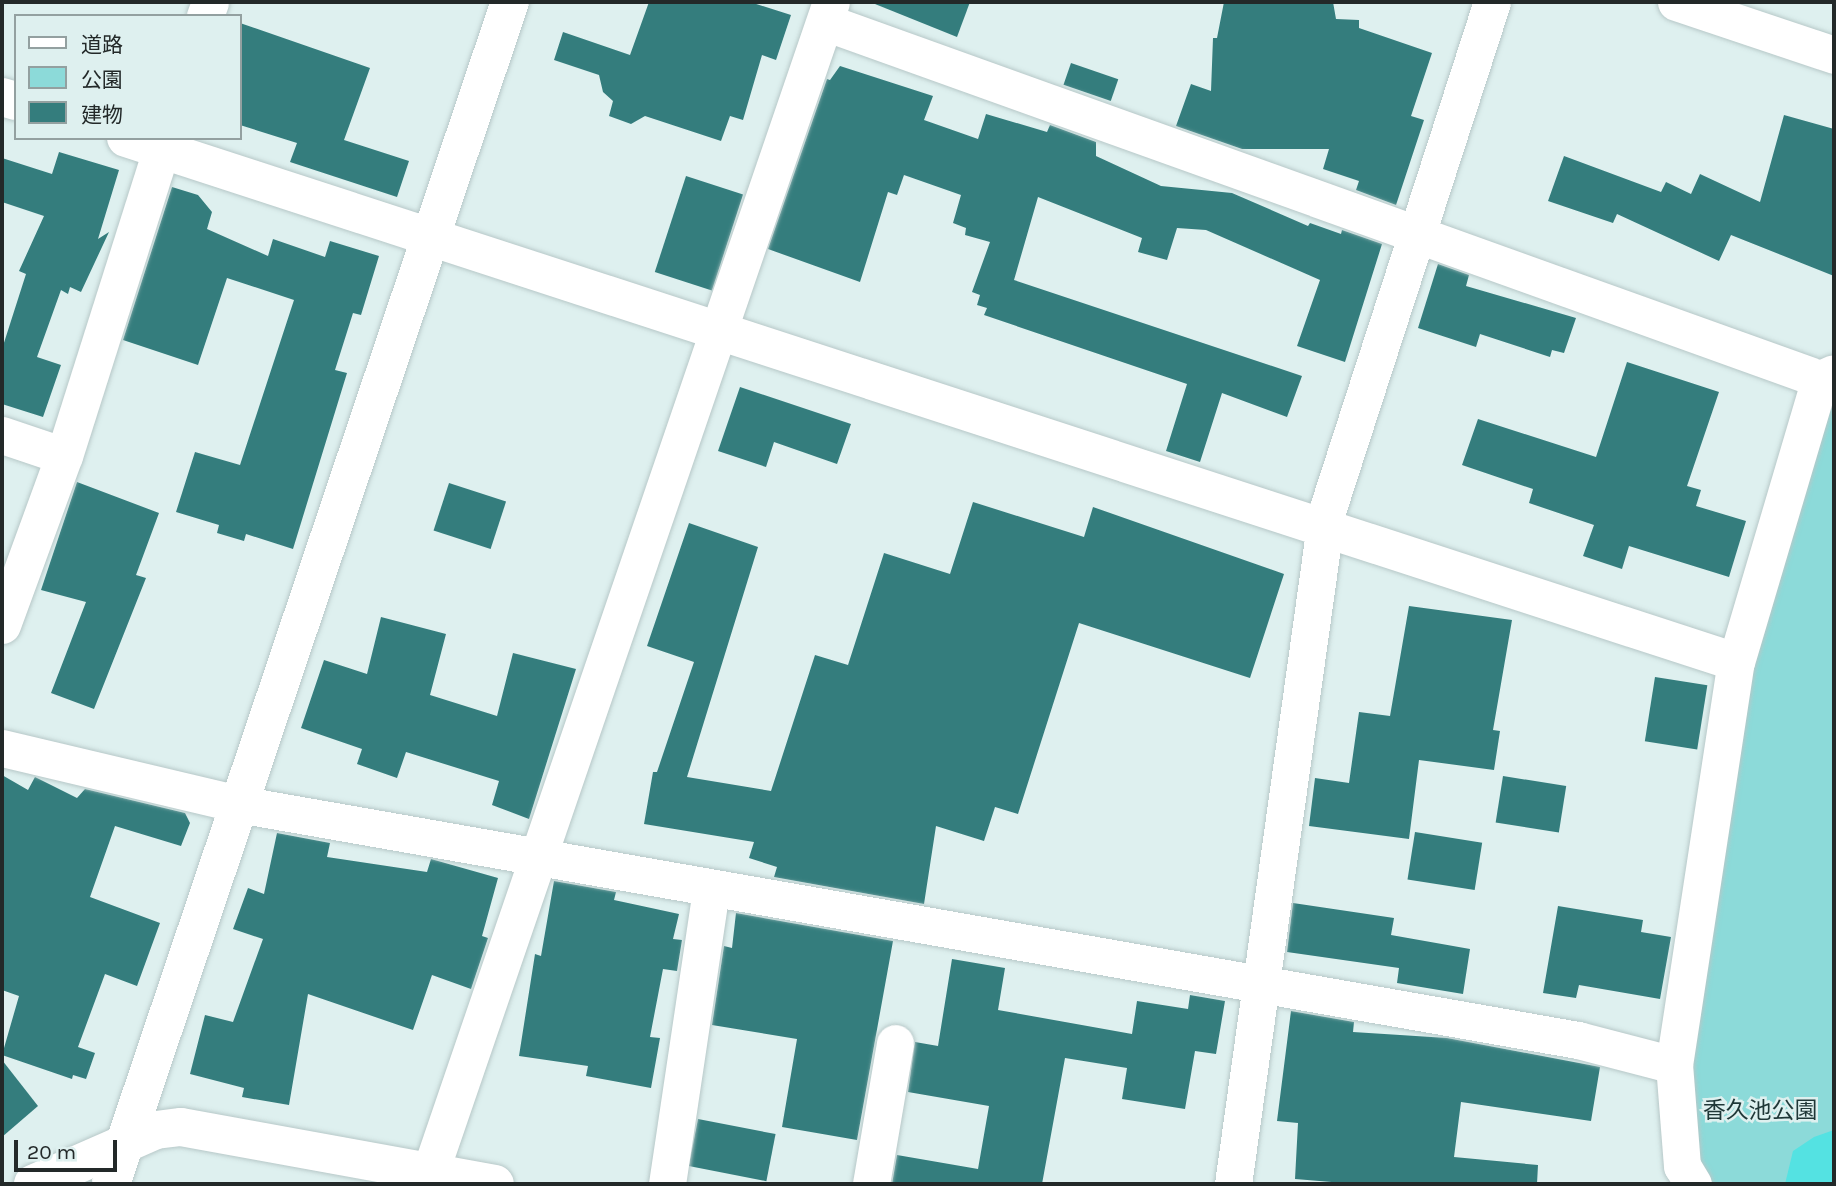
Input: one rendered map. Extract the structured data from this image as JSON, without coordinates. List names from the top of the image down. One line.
{"parks":["香久池公園"],"legend":["道路","公園","建物"],"scale_bar":"20 m"}
